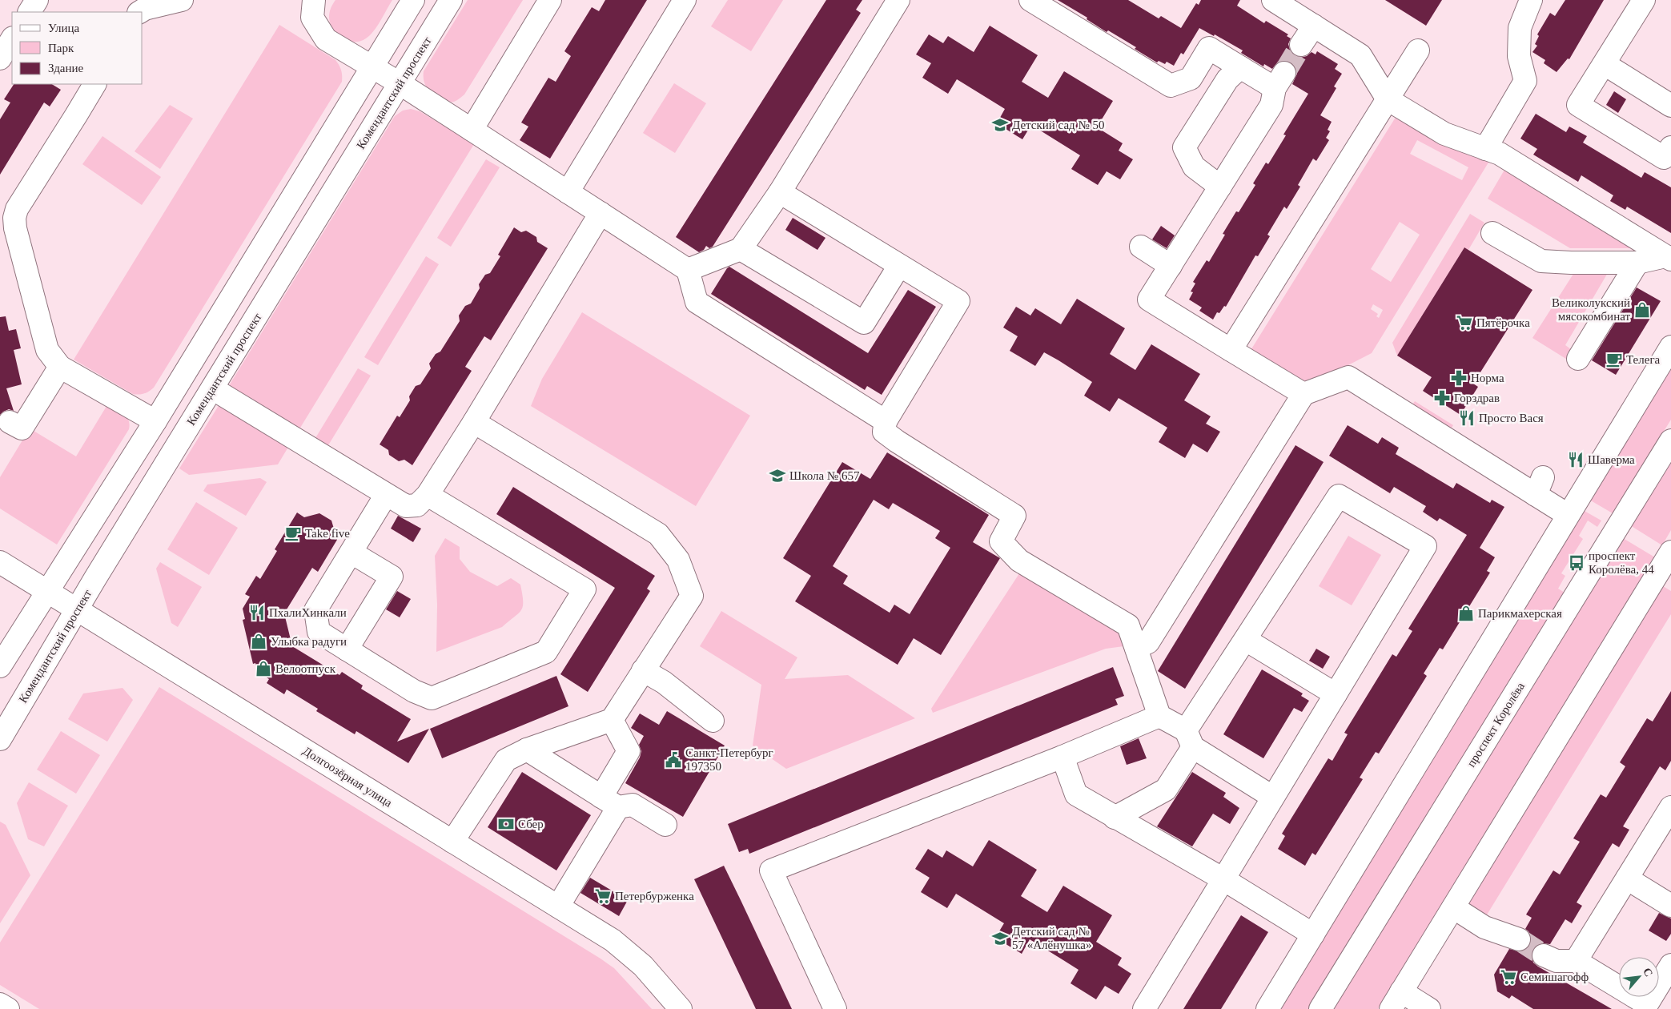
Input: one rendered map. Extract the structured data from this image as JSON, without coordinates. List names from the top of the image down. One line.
{"streets":{"street":["Комендантский проспект","проспект Королёва","Долгоозёрная улица"]},"crossings":[["Комендантский проспект","Долгоозёрная улица"]],"places":{"school or university":["Детский сад № 50","Школа № 657","Детский сад № 57 «Алёнушка»"],"shop":["Великолукский мясокомбинат","Парикмахерская","Улыбка радуги","Велоотпуск"],"supermarket":["Пятёрочка","Петербурженка","Семишагофф"],"cafe":["Телега","Take five"],"pharmacy":["Норма","Горздрав"],"restaurant":["Просто Вася","Шаверма","ПхалиХинкали"],"bus stop":["проспект Королёва, 44"],"public building":["Санкт-Петербург 197350"],"bank":["Сбер"]},"legend":["Улица","Парк","Здание"],"north":"top right"}
